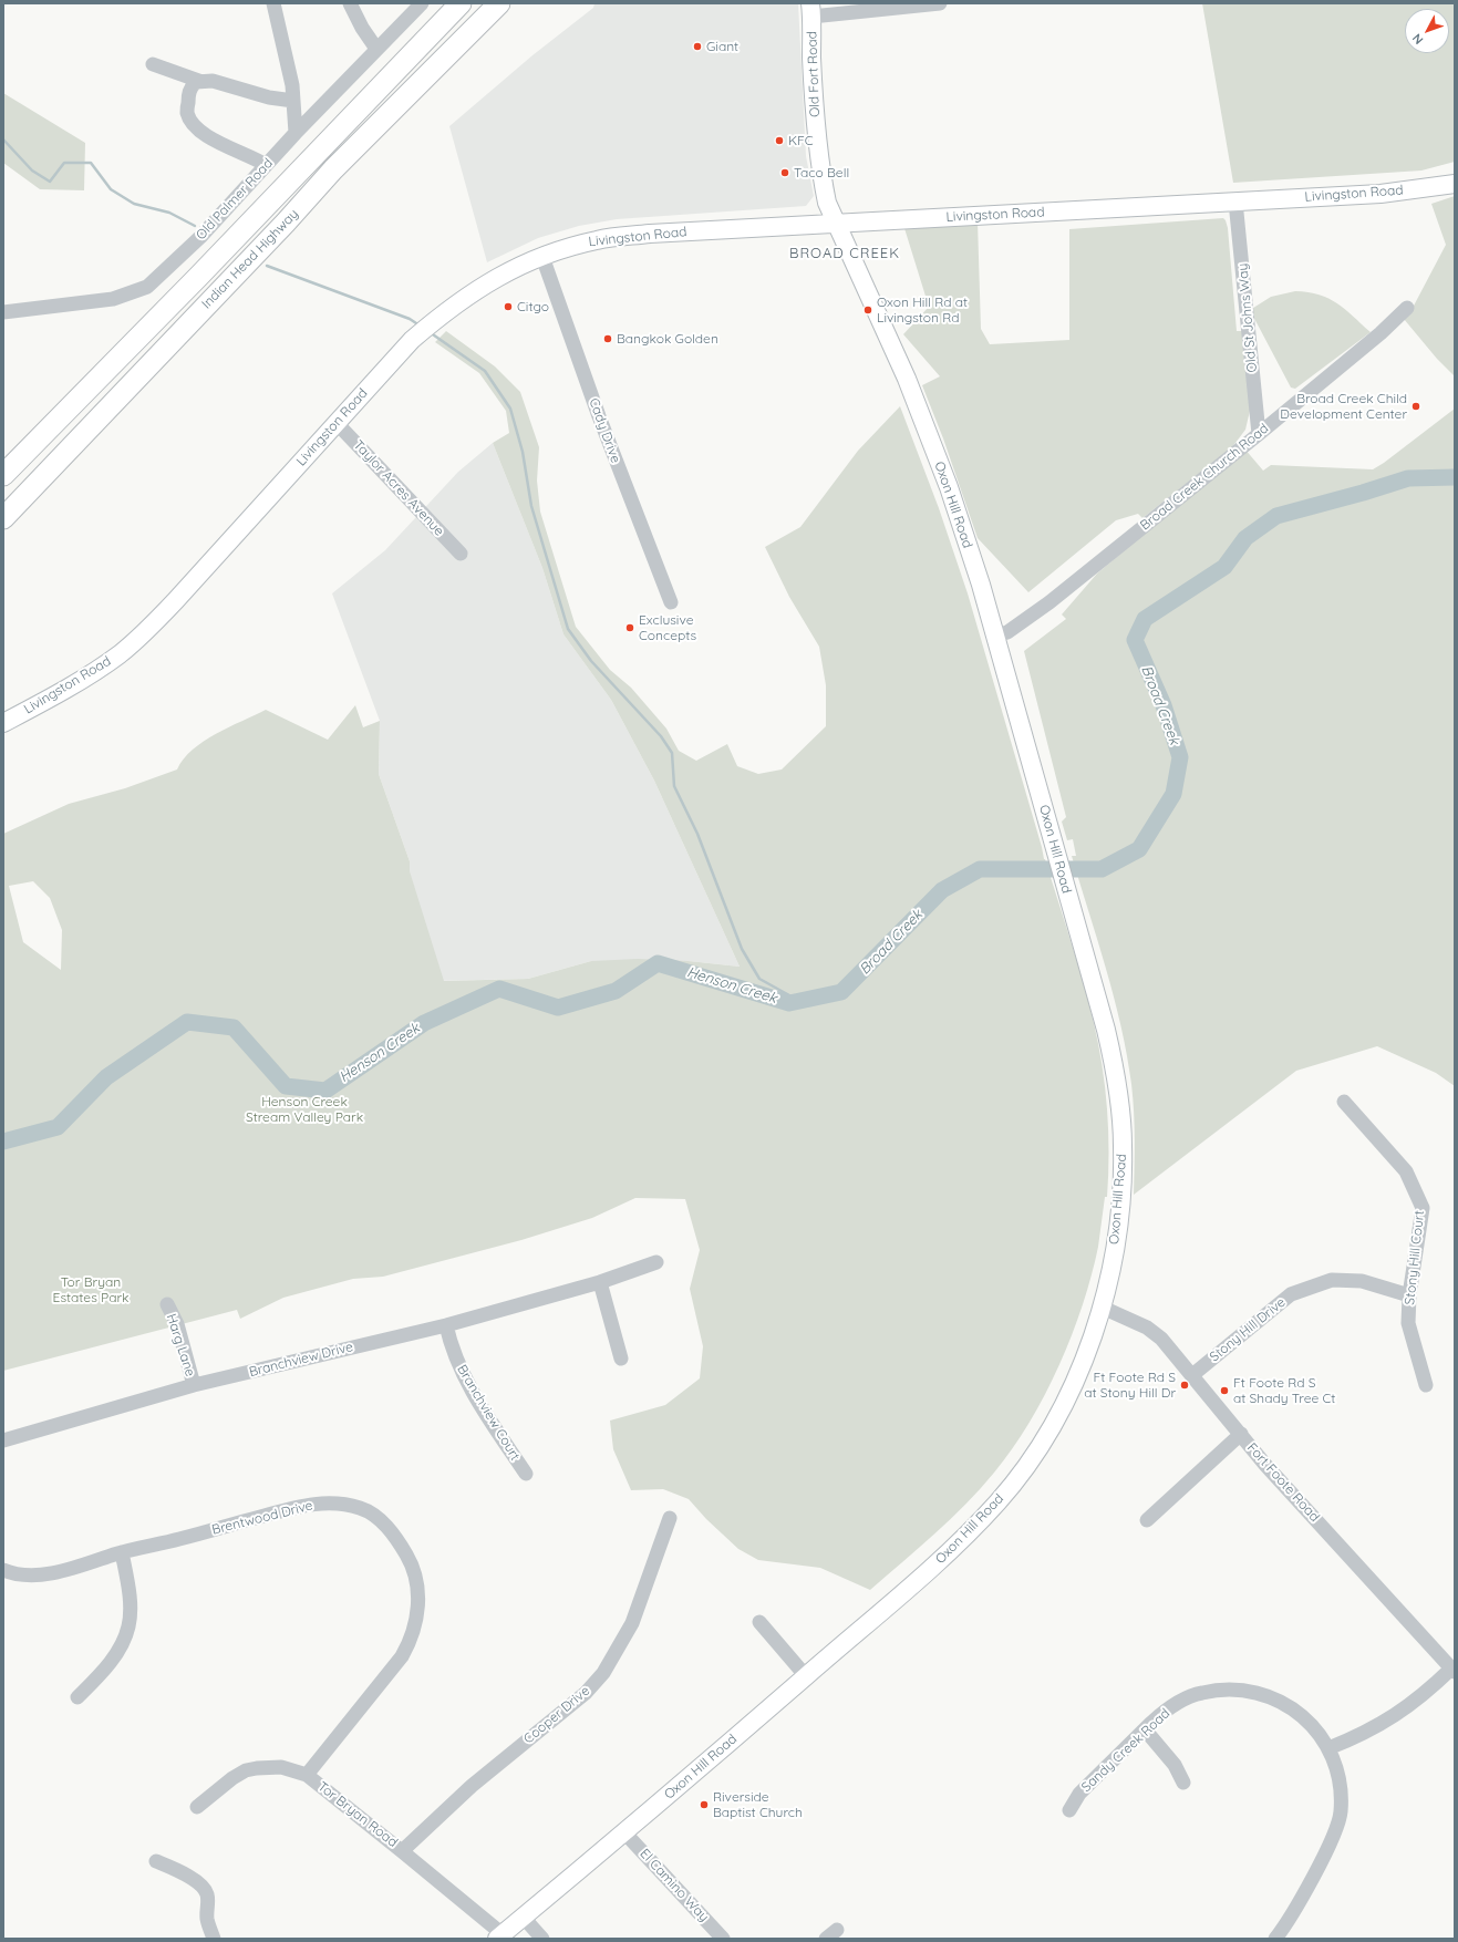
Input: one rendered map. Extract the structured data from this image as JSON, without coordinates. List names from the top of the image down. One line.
{"streets":{"highway":["Indian Head Highway"],"main road":["Old Fort Road","Livingston Road","Oxon Hill Road"],"street":["Old Palmer Road","Old St Johns Way","Cady Drive","Broad Creek Church Road","Taylor Acres Avenue","Stony Hill Court","Stony Hill Drive","Harg Lane","Branchview Drive","Branchview Court","Fort Foote Road","Brentwood Drive","Cooper Drive","Sandy Creek Road","Tor Bryan Road","El Camino Way"]},"crossings":[["Old Fort Road","Livingston Road"],["Old Fort Road","Oxon Hill Road"],["Livingston Road","Old St Johns Way"],["Livingston Road","Cady Drive"],["Livingston Road","Taylor Acres Avenue"],["Livingston Road","Oxon Hill Road"],["Old St Johns Way","Broad Creek Church Road"],["Broad Creek Church Road","Oxon Hill Road"],["Oxon Hill Road","Fort Foote Road"],["Oxon Hill Road","Tor Bryan Road"],["Oxon Hill Road","El Camino Way"],["Stony Hill Court","Stony Hill Drive"],["Stony Hill Drive","Fort Foote Road"],["Harg Lane","Branchview Drive"],["Branchview Drive","Branchview Court"],["Brentwood Drive","Tor Bryan Road"],["Cooper Drive","Tor Bryan Road"]],"districts":["BROAD CREEK"],"water":["Broad Creek","Henson Creek"],"parks":["Henson Creek Stream Valley Park","Tor Bryan Estates Park"],"places":["Giant","KFC","Taco Bell","Citgo","Oxon Hill Rd at Livingston Rd","Bangkok Golden","Broad Creek Child Development Center","Exclusive Concepts","Ft Foote Rd S at Stony Hill Dr","Ft Foote Rd S at Shady Tree Ct","Riverside Baptist Church"],"north":"bottom left"}
